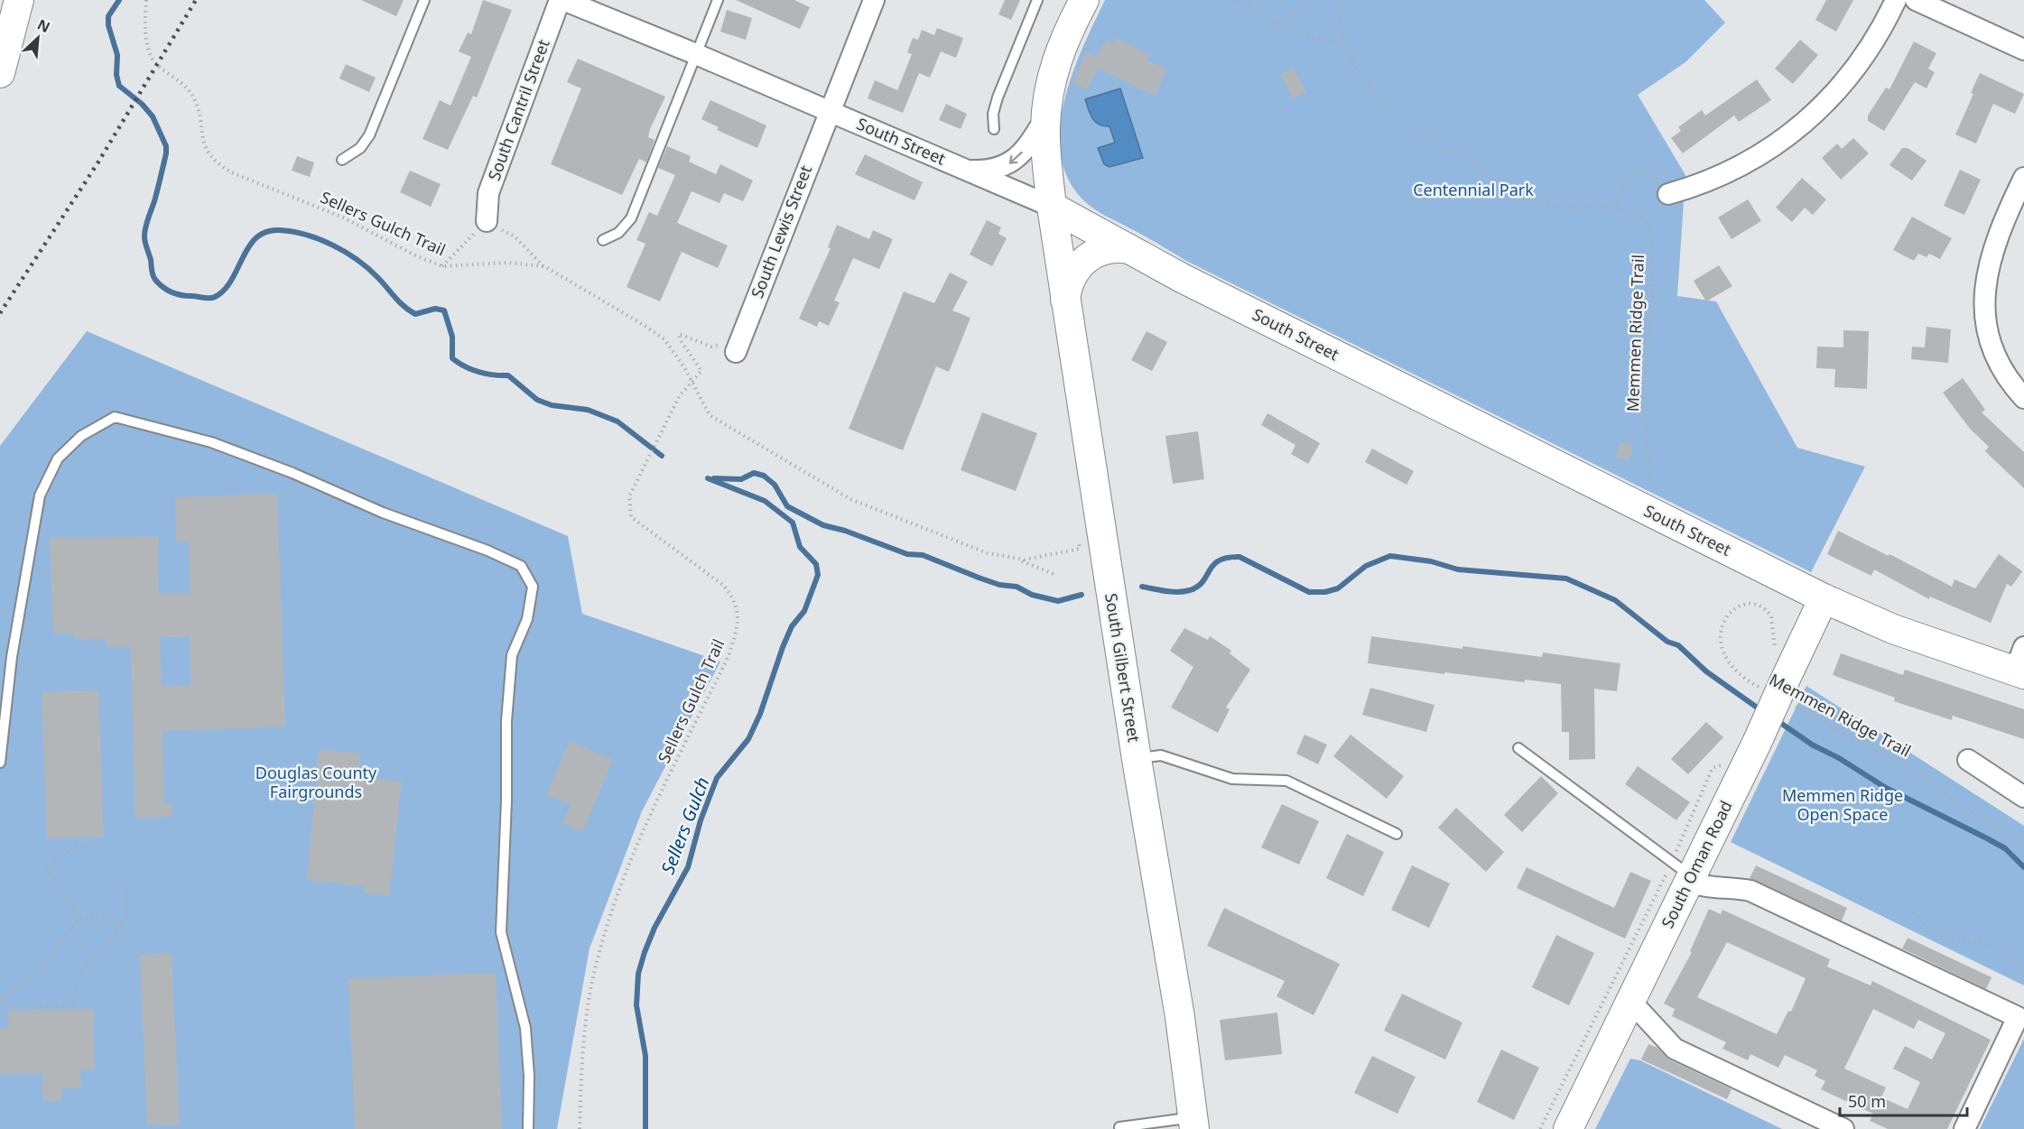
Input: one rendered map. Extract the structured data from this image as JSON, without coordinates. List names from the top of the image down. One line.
{"streets":{"street":["South Cantril Street","South Street","South Lewis Street","South Gilbert Street","South Oman Road"],"path":["Sellers Gulch Trail","Memmen Ridge Trail"]},"crossings":[["South Cantril Street","South Street"],["South Street","South Lewis Street"],["South Street","South Gilbert Street"],["South Street","South Oman Road"],["Memmen Ridge Trail","South Oman Road"]],"water":["Sellers Gulch"],"parks":["Centennial Park","Douglas County Fairgrounds","Memmen Ridge Open Space"],"scale_bar":"50 m","north":"top right"}
